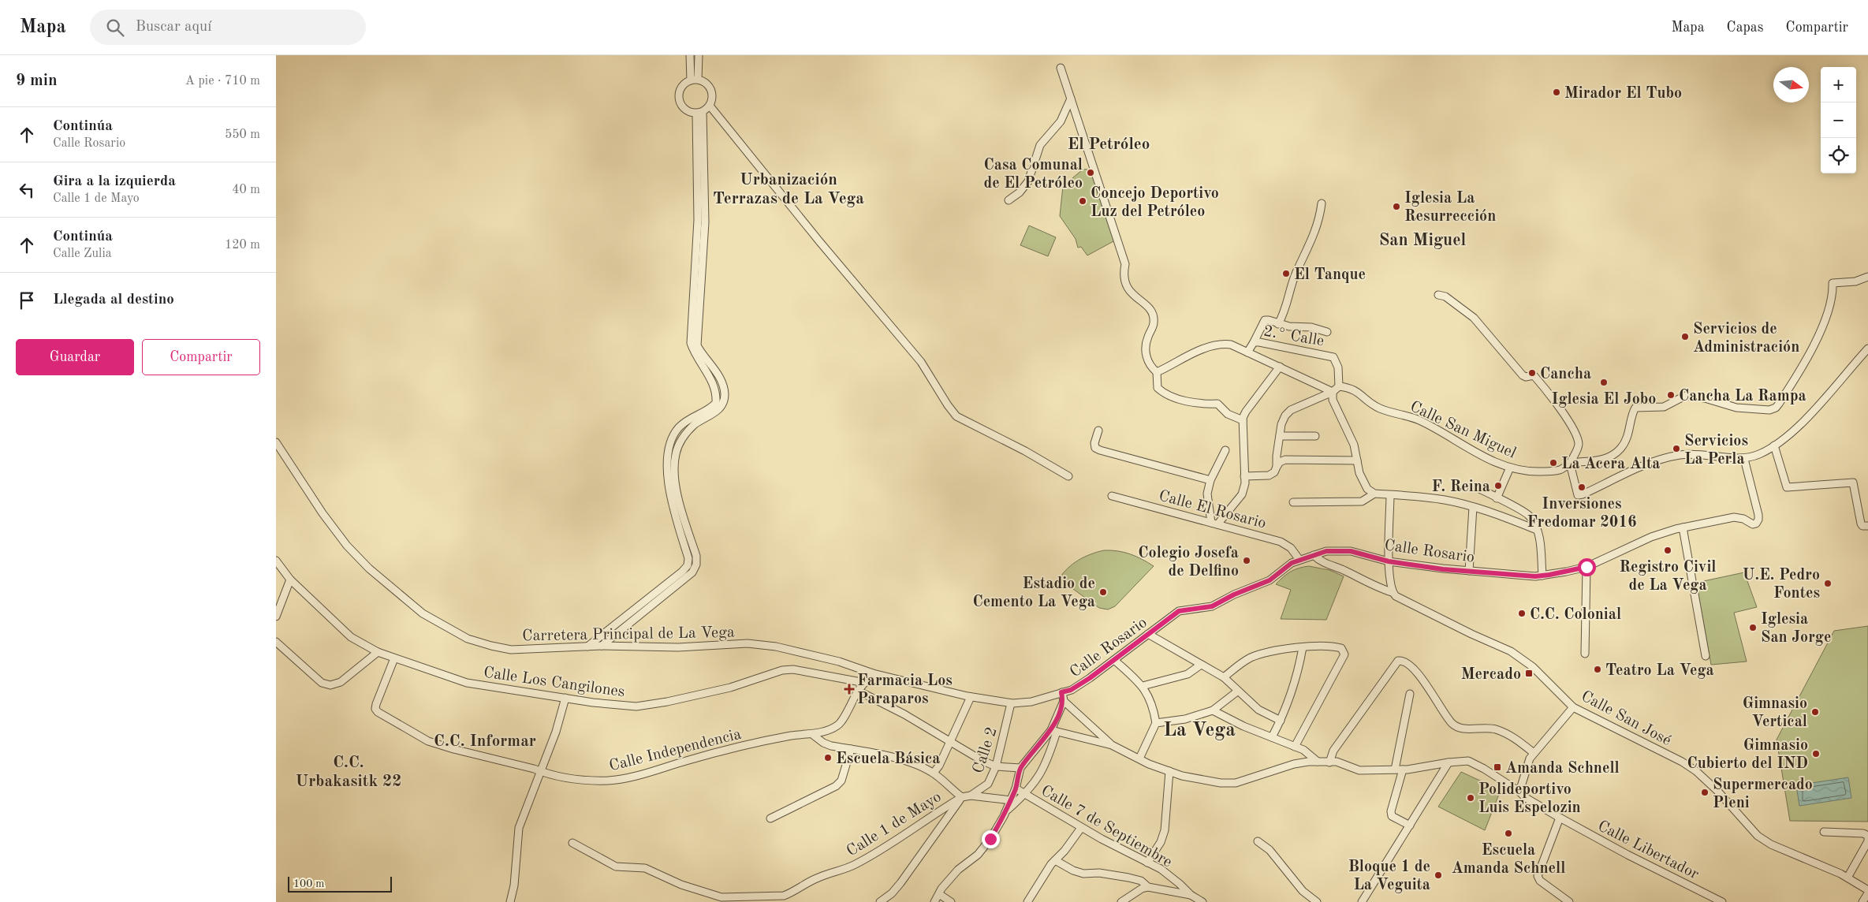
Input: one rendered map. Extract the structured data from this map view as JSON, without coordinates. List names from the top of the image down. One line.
{"streets":{"street":["2.° Calle","Calle San Miguel","Calle El Rosario","Calle Rosario","Carretera Principal de La Vega","Calle Los Cangilones","Calle San José","Calle Independencia","Calle 2","Calle 1 de Mayo","Calle 7 de Septiembre","Calle Libertador"]},"crossings":[["2.° Calle","Calle San Miguel"],["Calle El Rosario","Calle Rosario"],["Calle Rosario","Carretera Principal de La Vega"],["Calle Rosario","Calle San José"],["Carretera Principal de La Vega","Calle Independencia"],["Carretera Principal de La Vega","Calle 2"],["Calle Los Cangilones","Calle Independencia"]],"districts":["El Petróleo","Urbanización Terrazas de La Vega","San Miguel","La Vega","C.C. Informar","C.C. Urbakasitk 22"],"places":{"other":["Mirador El Tubo","Casa Comunal de El Petróleo","Concejo Deportivo Luz del Petróleo","Iglesia La Resurrección","El Tanque","Servicios de Administración","Cancha","Iglesia El Jobo","Cancha La Rampa","Servicios La Perla","La Acera Alta","F. Reina","Inversiones Fredomar 2016","Registro Civil de La Vega","Colegio Josefa de Delfino","U.E. Pedro Fontes","Estadio de Cemento La Vega","C.C. Colonial","Iglesia San Jorge","Teatro La Vega","Gimnasio Vertical","Gimnasio Cubierto del IND","Escuela Básica","Supermercado Pleni","Polideportivo Luis Espelozin","Escuela Amanda Schnell","Bloque 1 de La Veguita"],"transit":["Mercado","Amanda Schnell"],"health":["Farmacia Los Paraparos"]},"scale_bar":"100 m","north":"right","page":{"header":"Mapa","search":"Buscar aquí","nav":["Mapa","Capas","Compartir"],"heading":["9 min","A pie · 710 m"],"map_buttons":["+","−"],"list":[["Continúa","Calle Rosario","550 m"],["Gira a la izquierda","Calle 1 de Mayo","40 m"],["Continúa","Calle Zulia","120 m"],"Llegada al destino"],"buttons":["Guardar","Compartir"],"scale":"100 m"}}
